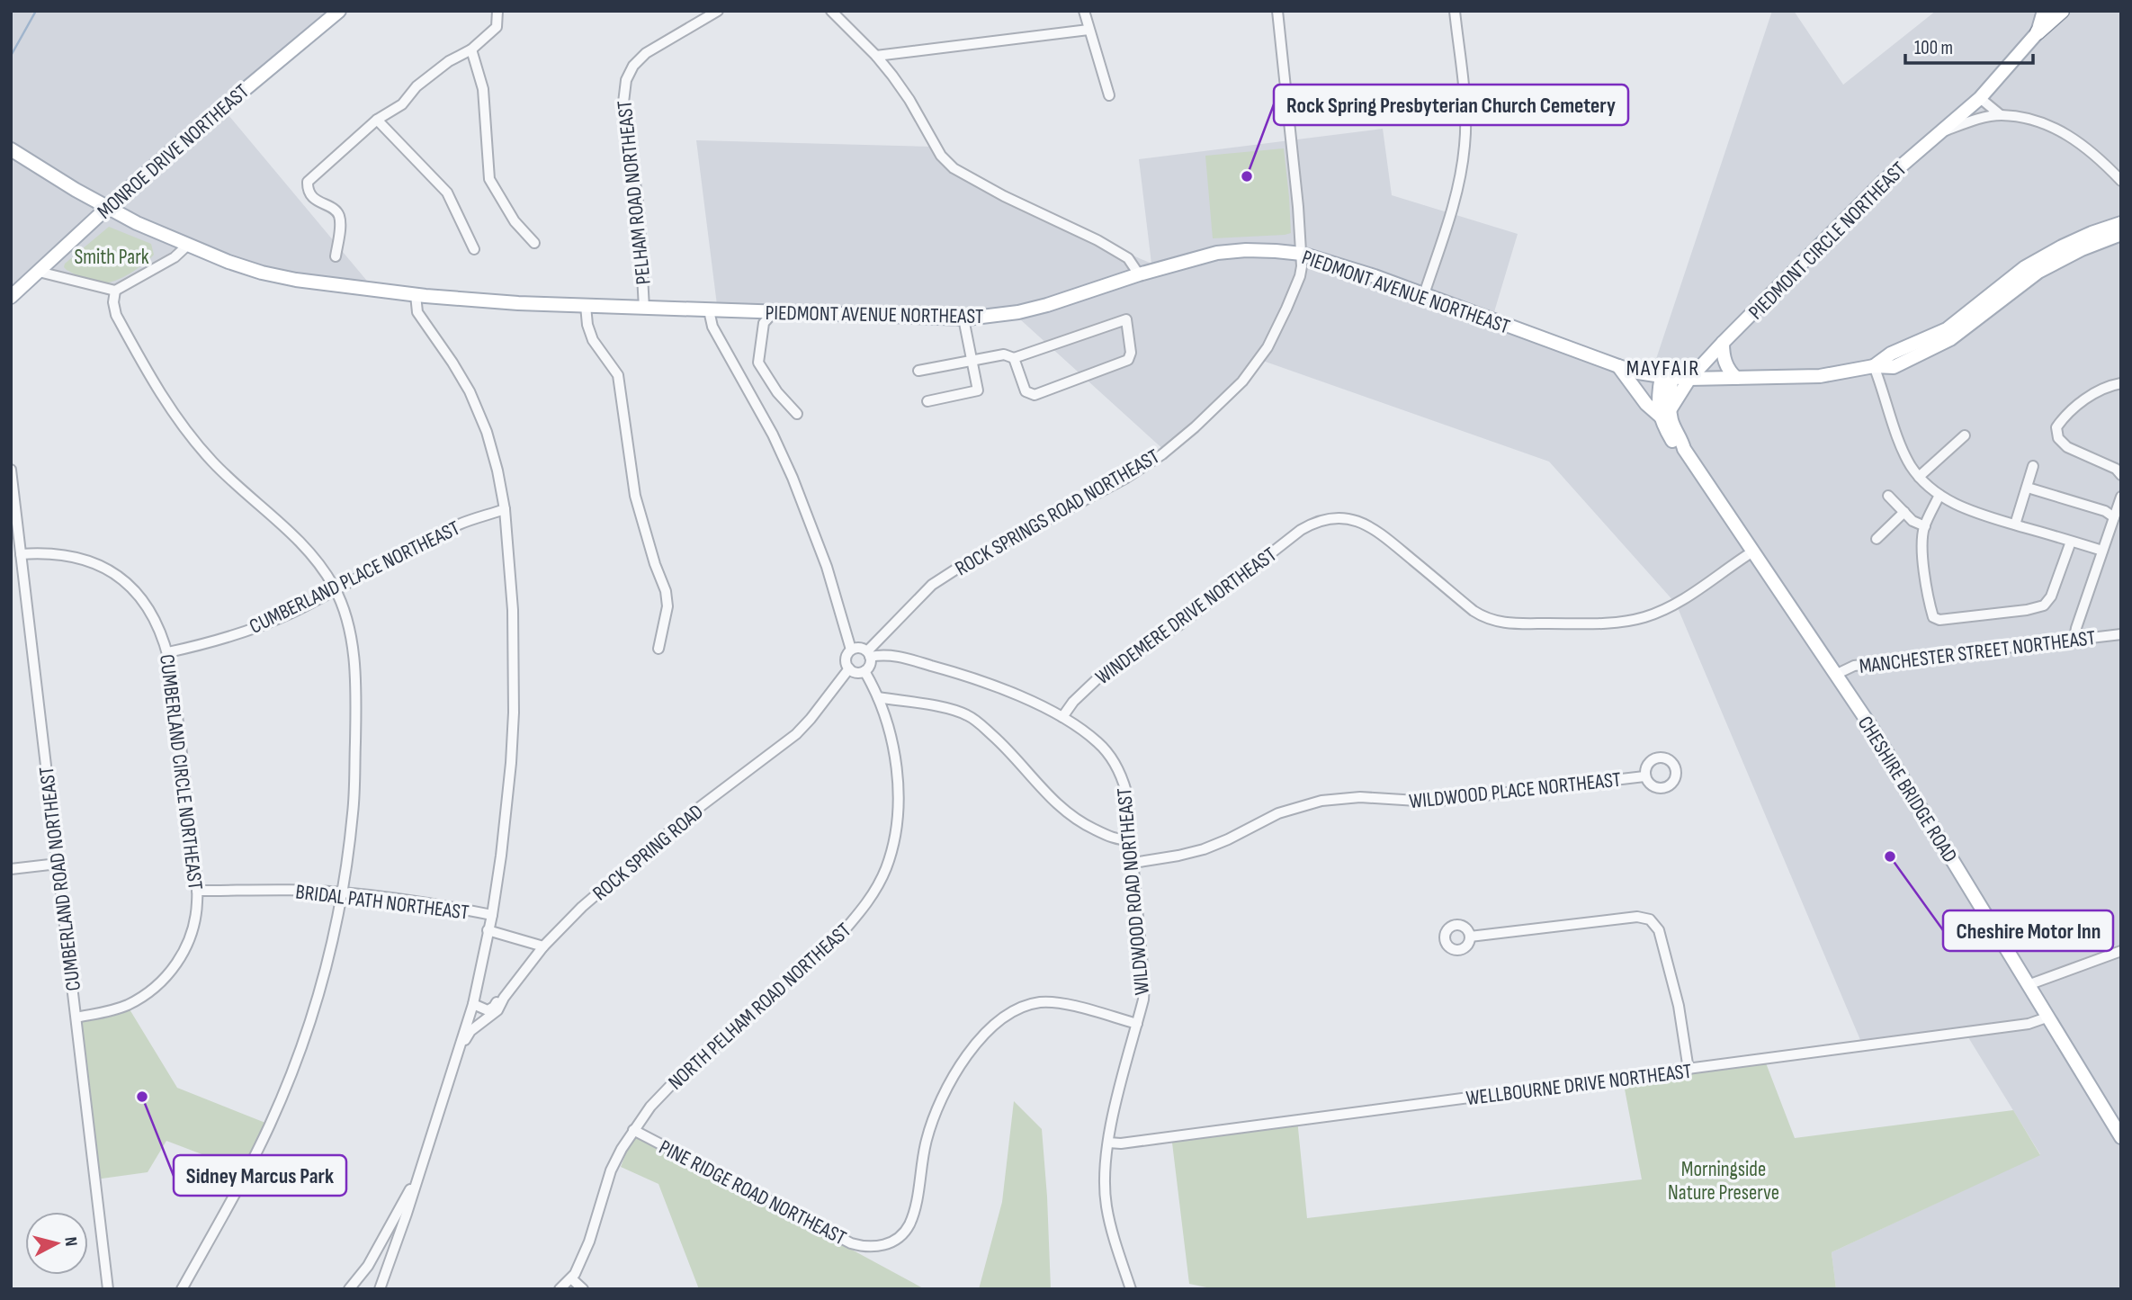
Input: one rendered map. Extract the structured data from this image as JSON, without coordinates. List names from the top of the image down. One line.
{"streets":{"main road":["MONROE DRIVE NORTHEAST","PIEDMONT CIRCLE NORTHEAST","PIEDMONT AVENUE NORTHEAST","CHESHIRE BRIDGE ROAD"],"street":["PELHAM ROAD NORTHEAST","ROCK SPRINGS ROAD NORTHEAST","CUMBERLAND PLACE NORTHEAST","WINDEMERE DRIVE NORTHEAST","MANCHESTER STREET NORTHEAST","CUMBERLAND CIRCLE NORTHEAST","WILDWOOD PLACE NORTHEAST","ROCK SPRING ROAD","CUMBERLAND ROAD NORTHEAST","WILDWOOD ROAD NORTHEAST","BRIDAL PATH NORTHEAST","NORTH PELHAM ROAD NORTHEAST","WELLBOURNE DRIVE NORTHEAST","PINE RIDGE ROAD NORTHEAST"]},"crossings":[["MONROE DRIVE NORTHEAST","PIEDMONT AVENUE NORTHEAST"],["PELHAM ROAD NORTHEAST","PIEDMONT AVENUE NORTHEAST"],["PIEDMONT CIRCLE NORTHEAST","PIEDMONT AVENUE NORTHEAST"],["PIEDMONT CIRCLE NORTHEAST","CHESHIRE BRIDGE ROAD"],["PIEDMONT AVENUE NORTHEAST","ROCK SPRINGS ROAD NORTHEAST"],["ROCK SPRINGS ROAD NORTHEAST","ROCK SPRING ROAD"],["ROCK SPRINGS ROAD NORTHEAST","WILDWOOD ROAD NORTHEAST"],["ROCK SPRINGS ROAD NORTHEAST","NORTH PELHAM ROAD NORTHEAST"],["CUMBERLAND PLACE NORTHEAST","CUMBERLAND CIRCLE NORTHEAST"],["WINDEMERE DRIVE NORTHEAST","CHESHIRE BRIDGE ROAD"],["WINDEMERE DRIVE NORTHEAST","WILDWOOD ROAD NORTHEAST"],["MANCHESTER STREET NORTHEAST","CHESHIRE BRIDGE ROAD"],["CUMBERLAND CIRCLE NORTHEAST","CUMBERLAND ROAD NORTHEAST"],["CUMBERLAND CIRCLE NORTHEAST","BRIDAL PATH NORTHEAST"],["CHESHIRE BRIDGE ROAD","WELLBOURNE DRIVE NORTHEAST"],["WILDWOOD PLACE NORTHEAST","WILDWOOD ROAD NORTHEAST"],["ROCK SPRING ROAD","WILDWOOD ROAD NORTHEAST"],["ROCK SPRING ROAD","NORTH PELHAM ROAD NORTHEAST"],["WILDWOOD ROAD NORTHEAST","NORTH PELHAM ROAD NORTHEAST"],["WILDWOOD ROAD NORTHEAST","WELLBOURNE DRIVE NORTHEAST"],["WILDWOOD ROAD NORTHEAST","PINE RIDGE ROAD NORTHEAST"],["NORTH PELHAM ROAD NORTHEAST","PINE RIDGE ROAD NORTHEAST"]],"districts":["MAYFAIR"],"parks":["Smith Park","Morningside Nature Preserve"],"places":["Rock Spring Presbyterian Church Cemetery","Cheshire Motor Inn","Sidney Marcus Park"],"scale_bar":"100 m","north":"right"}
